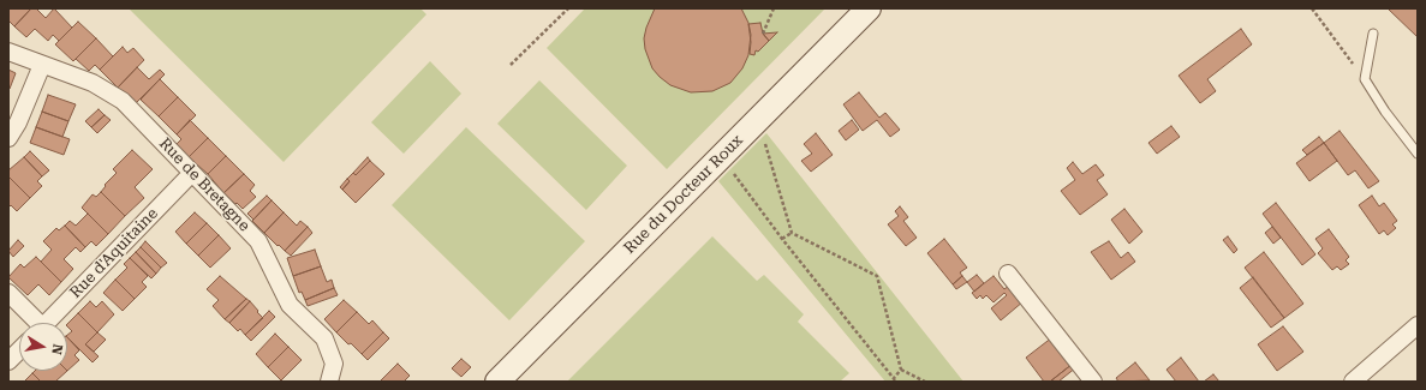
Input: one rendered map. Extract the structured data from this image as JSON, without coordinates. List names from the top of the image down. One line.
{"streets":{"street":["Rue de Bretagne","Rue du Docteur Roux","Rue d'Aquitaine"]},"crossings":[["Rue de Bretagne","Rue d'Aquitaine"]],"north":"right"}
